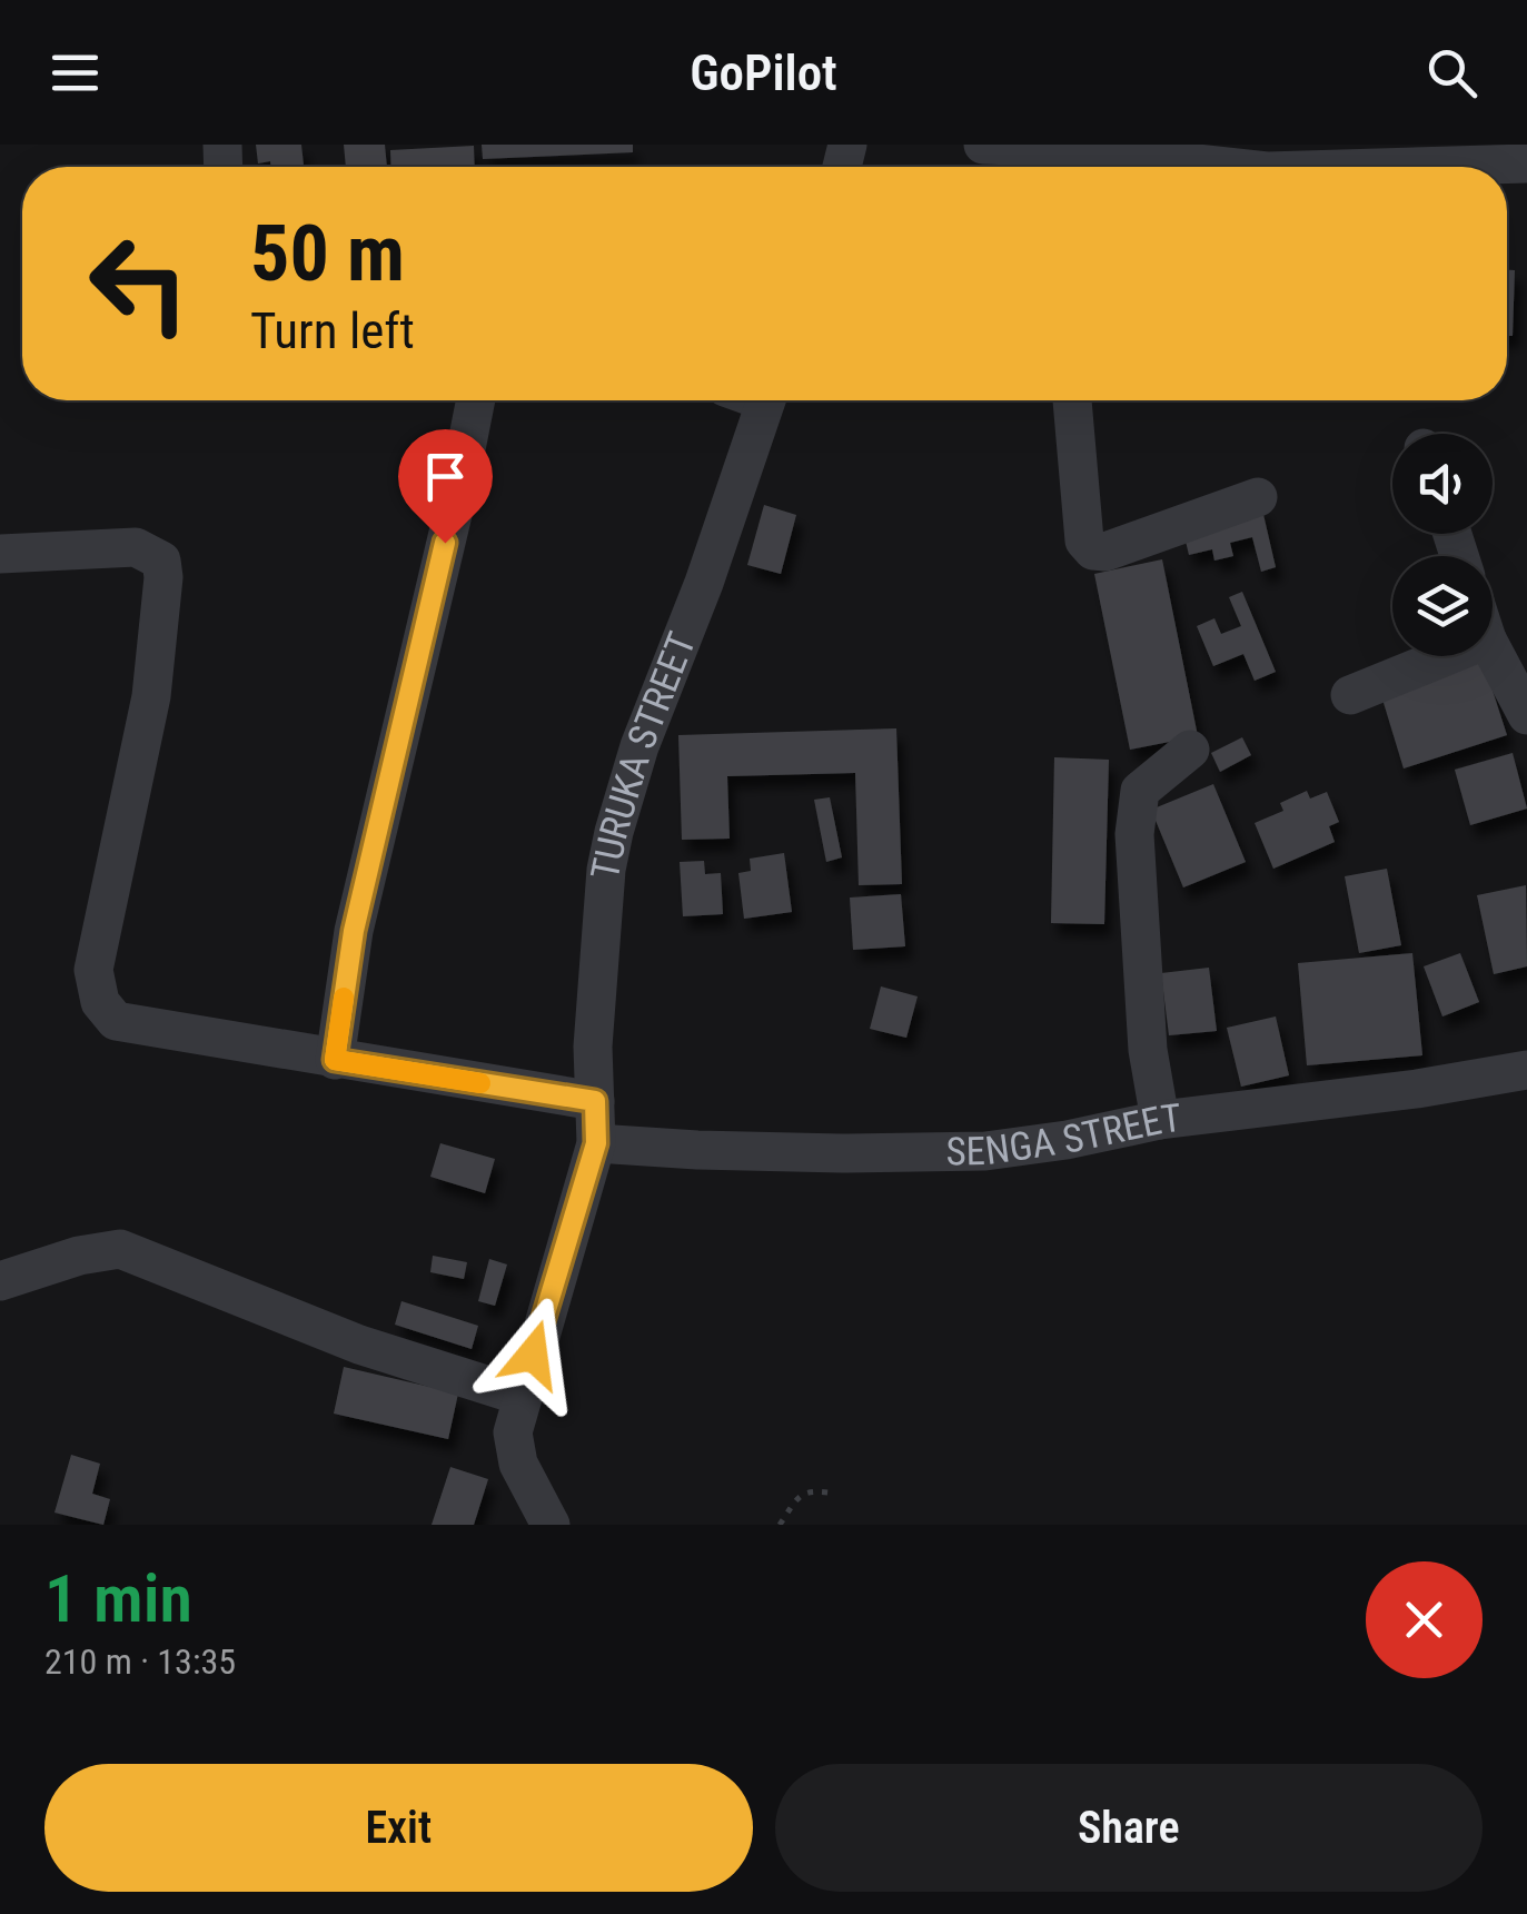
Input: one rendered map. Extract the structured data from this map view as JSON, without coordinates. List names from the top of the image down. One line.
{"streets":{"street":["TURUKA STREET","SENGA STREET"]},"crossings":[["TURUKA STREET","SENGA STREET"]],"page":{"header":"GoPilot","turn":["50 m","Turn left"],"heading":["1 min","210 m · 13:35"],"buttons":["Exit","Share"]}}
